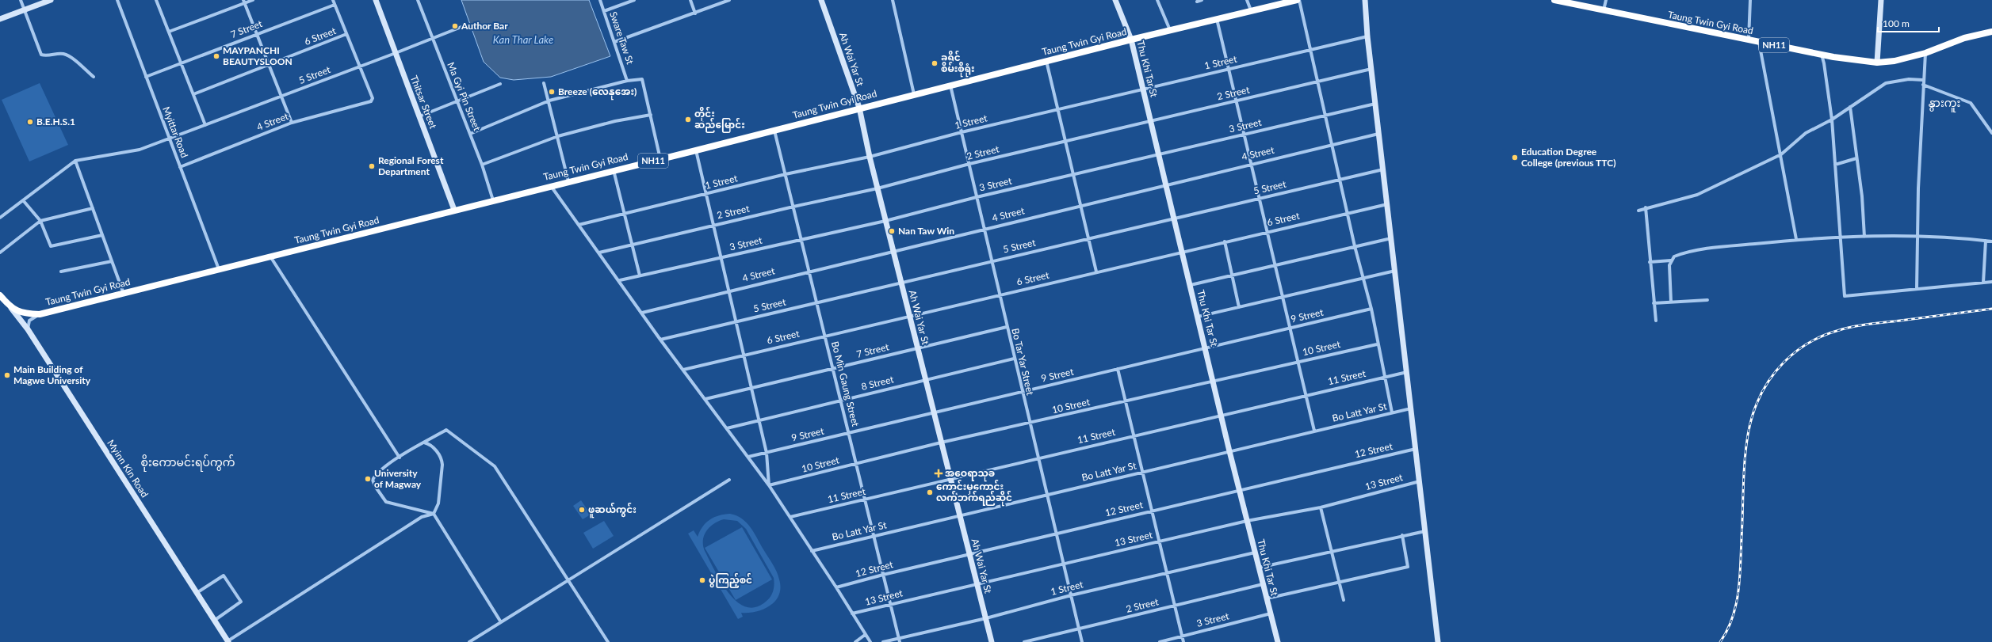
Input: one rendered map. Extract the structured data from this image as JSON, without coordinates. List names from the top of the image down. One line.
{"streets":{"highway":["Taung Twin Gyi Road","NH11"],"street":["7 Street","6 Street","Sware Taw St","Ah Wai Yar St","1 Street","Thu Khi Tar St","5 Street","2 Street","Ma Gyi Pin Street","Thitsar Street","4 Street","3 Street","Myittar Road","9 Street","10 Street","Bo Tar Yar Street","11 Street","8 Street","Bo Min Gaung Street","Bo Latt Yar St","12 Street","Myinn Kin Road","13 Street"]},"crossings":[["Taung Twin Gyi Road","NH11"],["Taung Twin Gyi Road","Ah Wai Yar St"],["Taung Twin Gyi Road","Thu Khi Tar St"],["Taung Twin Gyi Road","Ma Gyi Pin Street"],["Taung Twin Gyi Road","Thitsar Street"],["Taung Twin Gyi Road","Myittar Road"],["Taung Twin Gyi Road","Bo Tar Yar Street"],["Taung Twin Gyi Road","Bo Min Gaung Street"],["Taung Twin Gyi Road","Myinn Kin Road"],["7 Street","Ah Wai Yar St"],["7 Street","Myittar Road"],["7 Street","Bo Tar Yar Street"],["7 Street","Bo Min Gaung Street"],["6 Street","Ah Wai Yar St"],["6 Street","Thu Khi Tar St"],["6 Street","Bo Tar Yar Street"],["6 Street","Bo Min Gaung Street"],["NH11","Myinn Kin Road"],["Ah Wai Yar St","1 Street"],["Ah Wai Yar St","5 Street"],["Ah Wai Yar St","2 Street"],["Ah Wai Yar St","4 Street"],["Ah Wai Yar St","3 Street"],["Ah Wai Yar St","9 Street"],["Ah Wai Yar St","10 Street"],["Ah Wai Yar St","11 Street"],["Ah Wai Yar St","8 Street"],["Ah Wai Yar St","Bo Latt Yar St"],["Ah Wai Yar St","12 Street"],["Ah Wai Yar St","13 Street"],["1 Street","Thu Khi Tar St"],["1 Street","Bo Tar Yar Street"],["1 Street","Bo Min Gaung Street"],["Thu Khi Tar St","5 Street"],["Thu Khi Tar St","2 Street"],["Thu Khi Tar St","4 Street"],["Thu Khi Tar St","3 Street"],["Thu Khi Tar St","9 Street"],["Thu Khi Tar St","10 Street"],["Thu Khi Tar St","11 Street"],["Thu Khi Tar St","Bo Latt Yar St"],["Thu Khi Tar St","12 Street"],["Thu Khi Tar St","13 Street"],["5 Street","Ma Gyi Pin Street"],["5 Street","Thitsar Street"],["5 Street","4 Street"],["5 Street","Myittar Road"],["5 Street","Bo Tar Yar Street"],["5 Street","Bo Min Gaung Street"],["2 Street","Bo Tar Yar Street"],["2 Street","Bo Min Gaung Street"],["4 Street","Myittar Road"],["4 Street","Bo Tar Yar Street"],["4 Street","Bo Min Gaung Street"],["3 Street","Bo Tar Yar Street"],["3 Street","Bo Min Gaung Street"],["9 Street","Bo Tar Yar Street"],["9 Street","Bo Min Gaung Street"],["10 Street","Bo Tar Yar Street"],["10 Street","Bo Min Gaung Street"],["Bo Tar Yar Street","11 Street"],["Bo Tar Yar Street","8 Street"],["Bo Tar Yar Street","Bo Latt Yar St"],["Bo Tar Yar Street","12 Street"],["Bo Tar Yar Street","13 Street"],["11 Street","Bo Min Gaung Street"],["8 Street","Bo Min Gaung Street"],["Bo Min Gaung Street","Bo Latt Yar St"],["Bo Min Gaung Street","12 Street"],["Bo Min Gaung Street","13 Street"]],"districts":["နွားကူး","စိုးကောမင်းရပ်ကွက်"],"water":["Kan Thar Lake"],"places":{"other":["Author Bar","MAYPANCHI BEAUTYSLOON","ခရိုင် စိမ်းစိုရုံး","Breeze (လေနုအေး)","တိုင်း ဆည်မြောင်း","B.E.H.S.1","Education Degree College (previous TTC)","Regional Forest Department","Nan Taw Win","Main Building of Magwe University","University of Magway","ကောင်းမှကောင်း လက်ဘက်ရည်ဆိုင်","ဖူဆယ်ကွင်း","ပွဲကြည့်စင်"],"health":["အဝေရာသုခ"]},"scale_bar":"100 m"}
